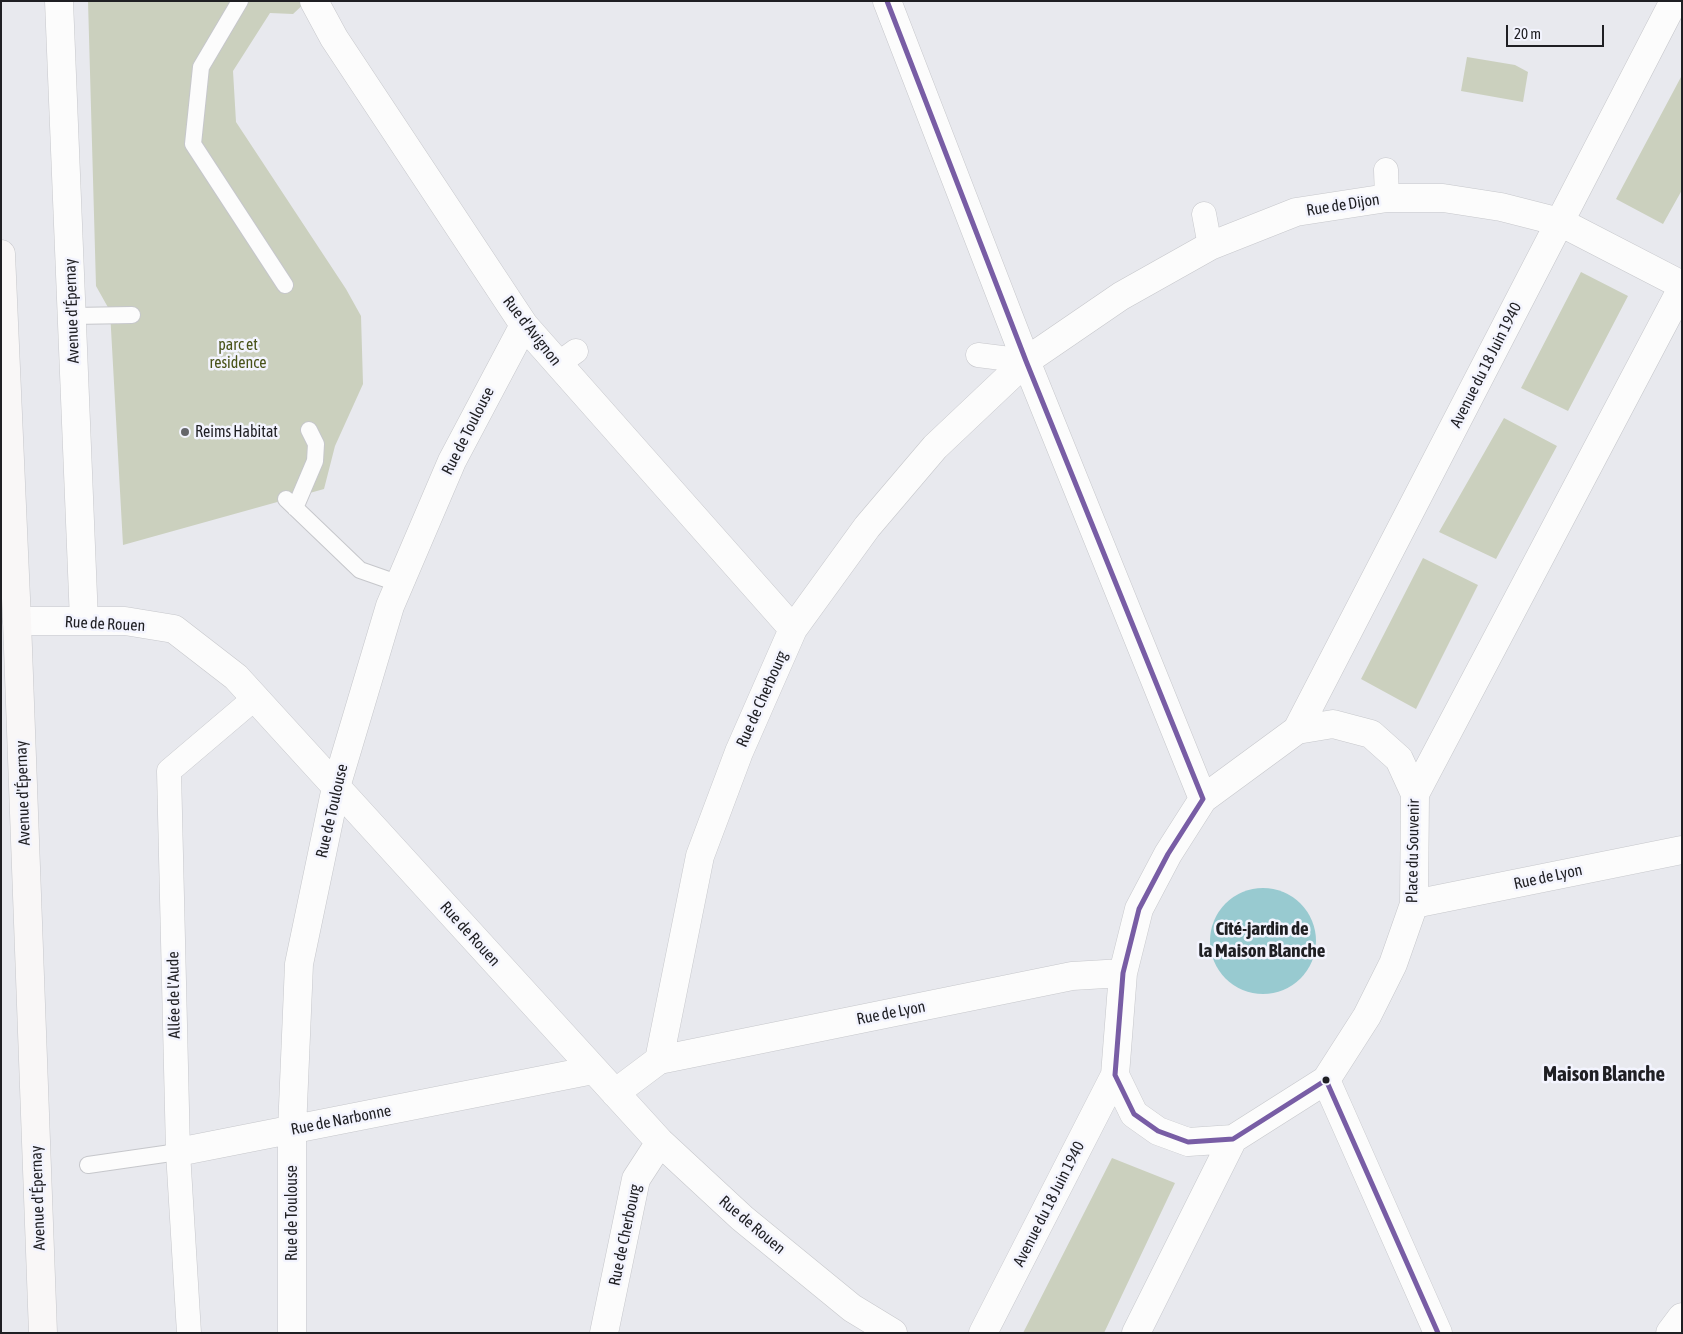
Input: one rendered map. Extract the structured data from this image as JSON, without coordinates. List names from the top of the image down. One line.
{"streets":{"main road":["Avenue d'Épernay"],"street":["Rue de Dijon","Rue d'Avignon","Avenue du 18 Juin 1940","Rue de Toulouse","Rue de Rouen","Rue de Cherbourg","Place du Souvenir","Rue de Lyon","Allée de l'Aude","Rue de Narbonne"]},"crossings":[["Rue de Dijon","Avenue du 18 Juin 1940"],["Rue de Dijon","Rue de Cherbourg"],["Avenue d'Épernay","Rue de Rouen"],["Rue d'Avignon","Rue de Toulouse"],["Rue d'Avignon","Rue de Cherbourg"],["Avenue du 18 Juin 1940","Place du Souvenir"],["Rue de Toulouse","Rue de Rouen"],["Rue de Toulouse","Rue de Narbonne"],["Rue de Rouen","Rue de Cherbourg"],["Rue de Rouen","Allée de l'Aude"],["Rue de Rouen","Rue de Narbonne"],["Rue de Cherbourg","Rue de Lyon"],["Place du Souvenir","Rue de Lyon"],["Allée de l'Aude","Rue de Narbonne"]],"districts":["Cité-jardin de la Maison Blanche","Maison Blanche"],"parks":["parc et residence"],"places":["Reims Habitat"],"scale_bar":"20 m"}
